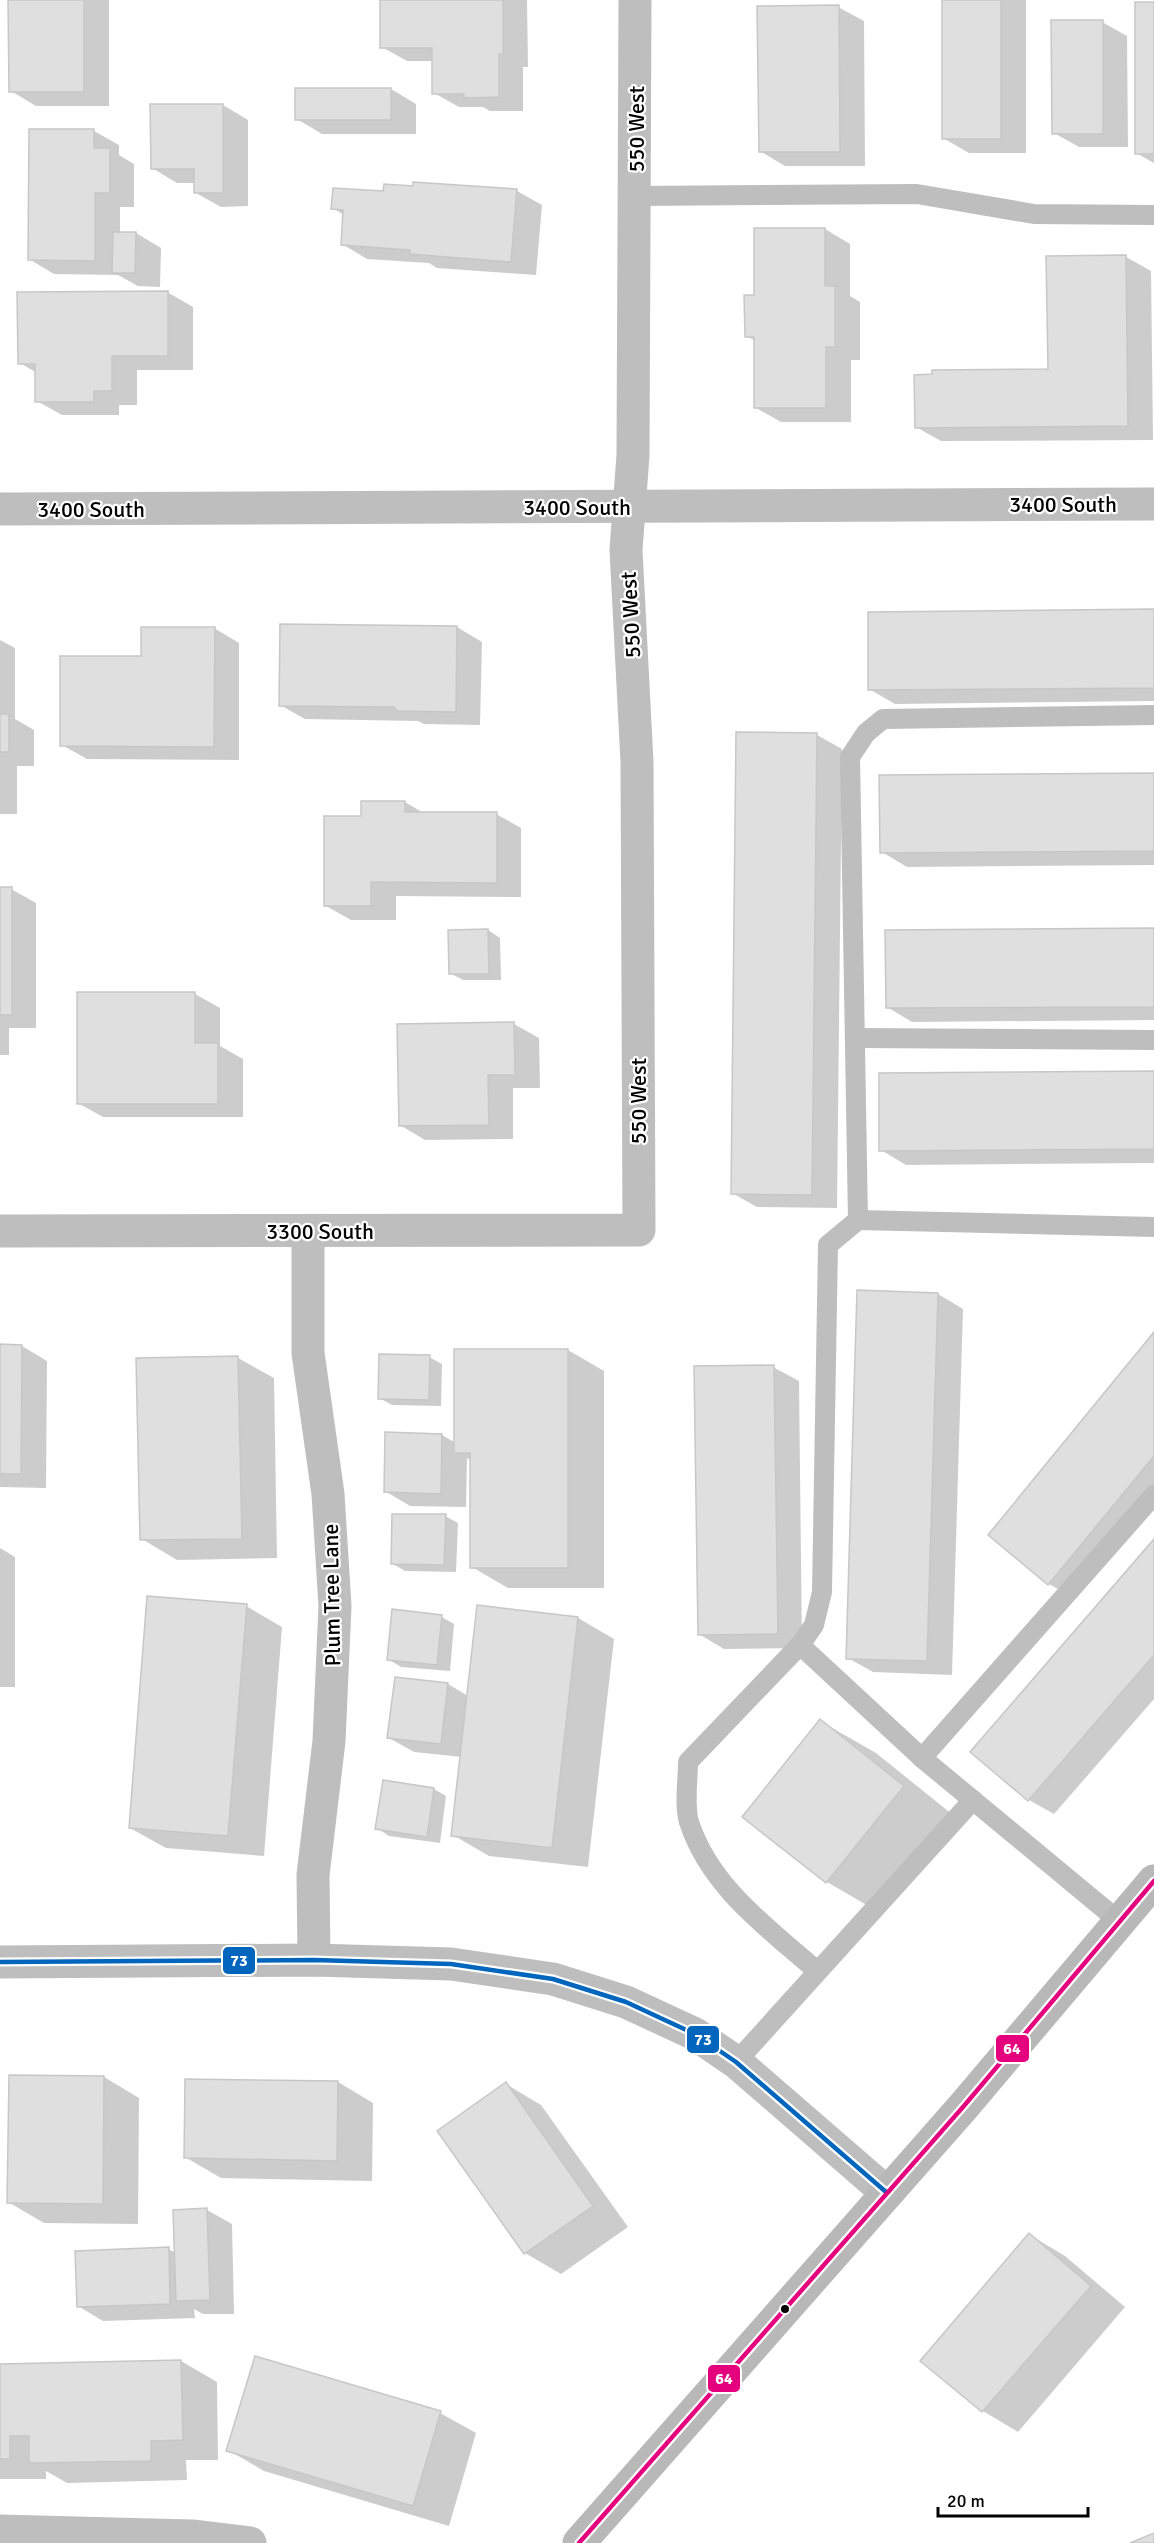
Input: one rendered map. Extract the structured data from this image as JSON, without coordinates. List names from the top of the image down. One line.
{"streets":{"street":["550 West","3400 South","3300 South","Plum Tree Lane"]},"crossings":[["550 West","3400 South"],["550 West","3300 South"],["3300 South","Plum Tree Lane"]],"lines":["transit line 64","transit line 73"],"scale_bar":"20 m"}
